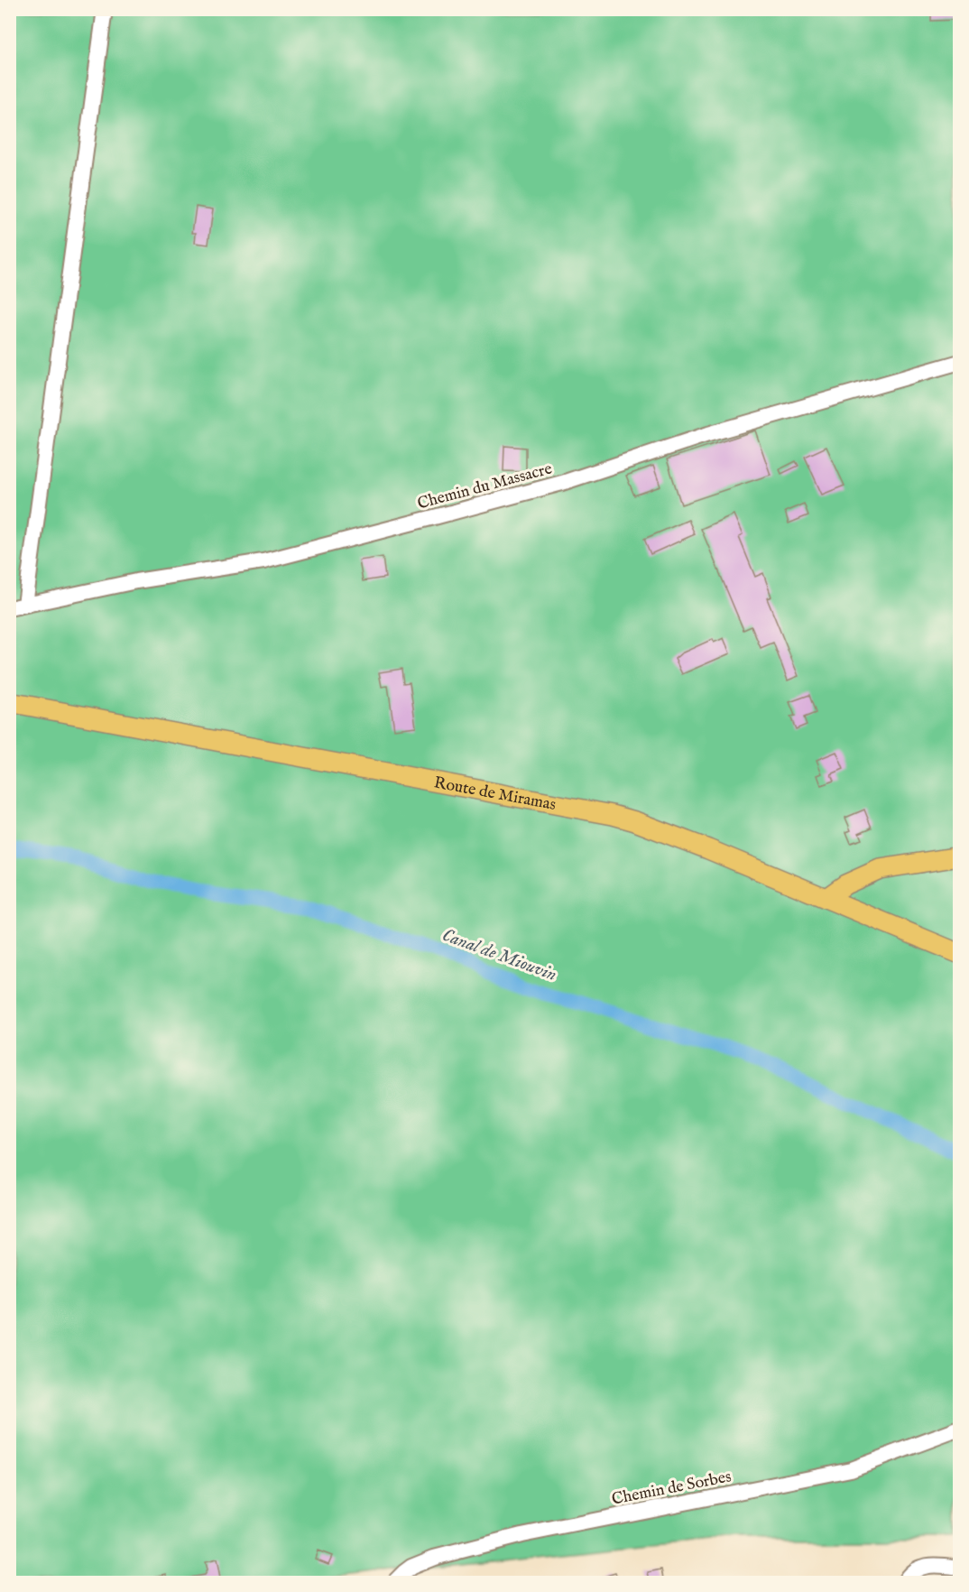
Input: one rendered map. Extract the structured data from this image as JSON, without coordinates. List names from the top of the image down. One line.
{"streets":{"main road":["Route de Miramas"],"street":["Chemin du Massacre","Chemin de Sorbes"]},"water":["Canal de Miouvin"]}
